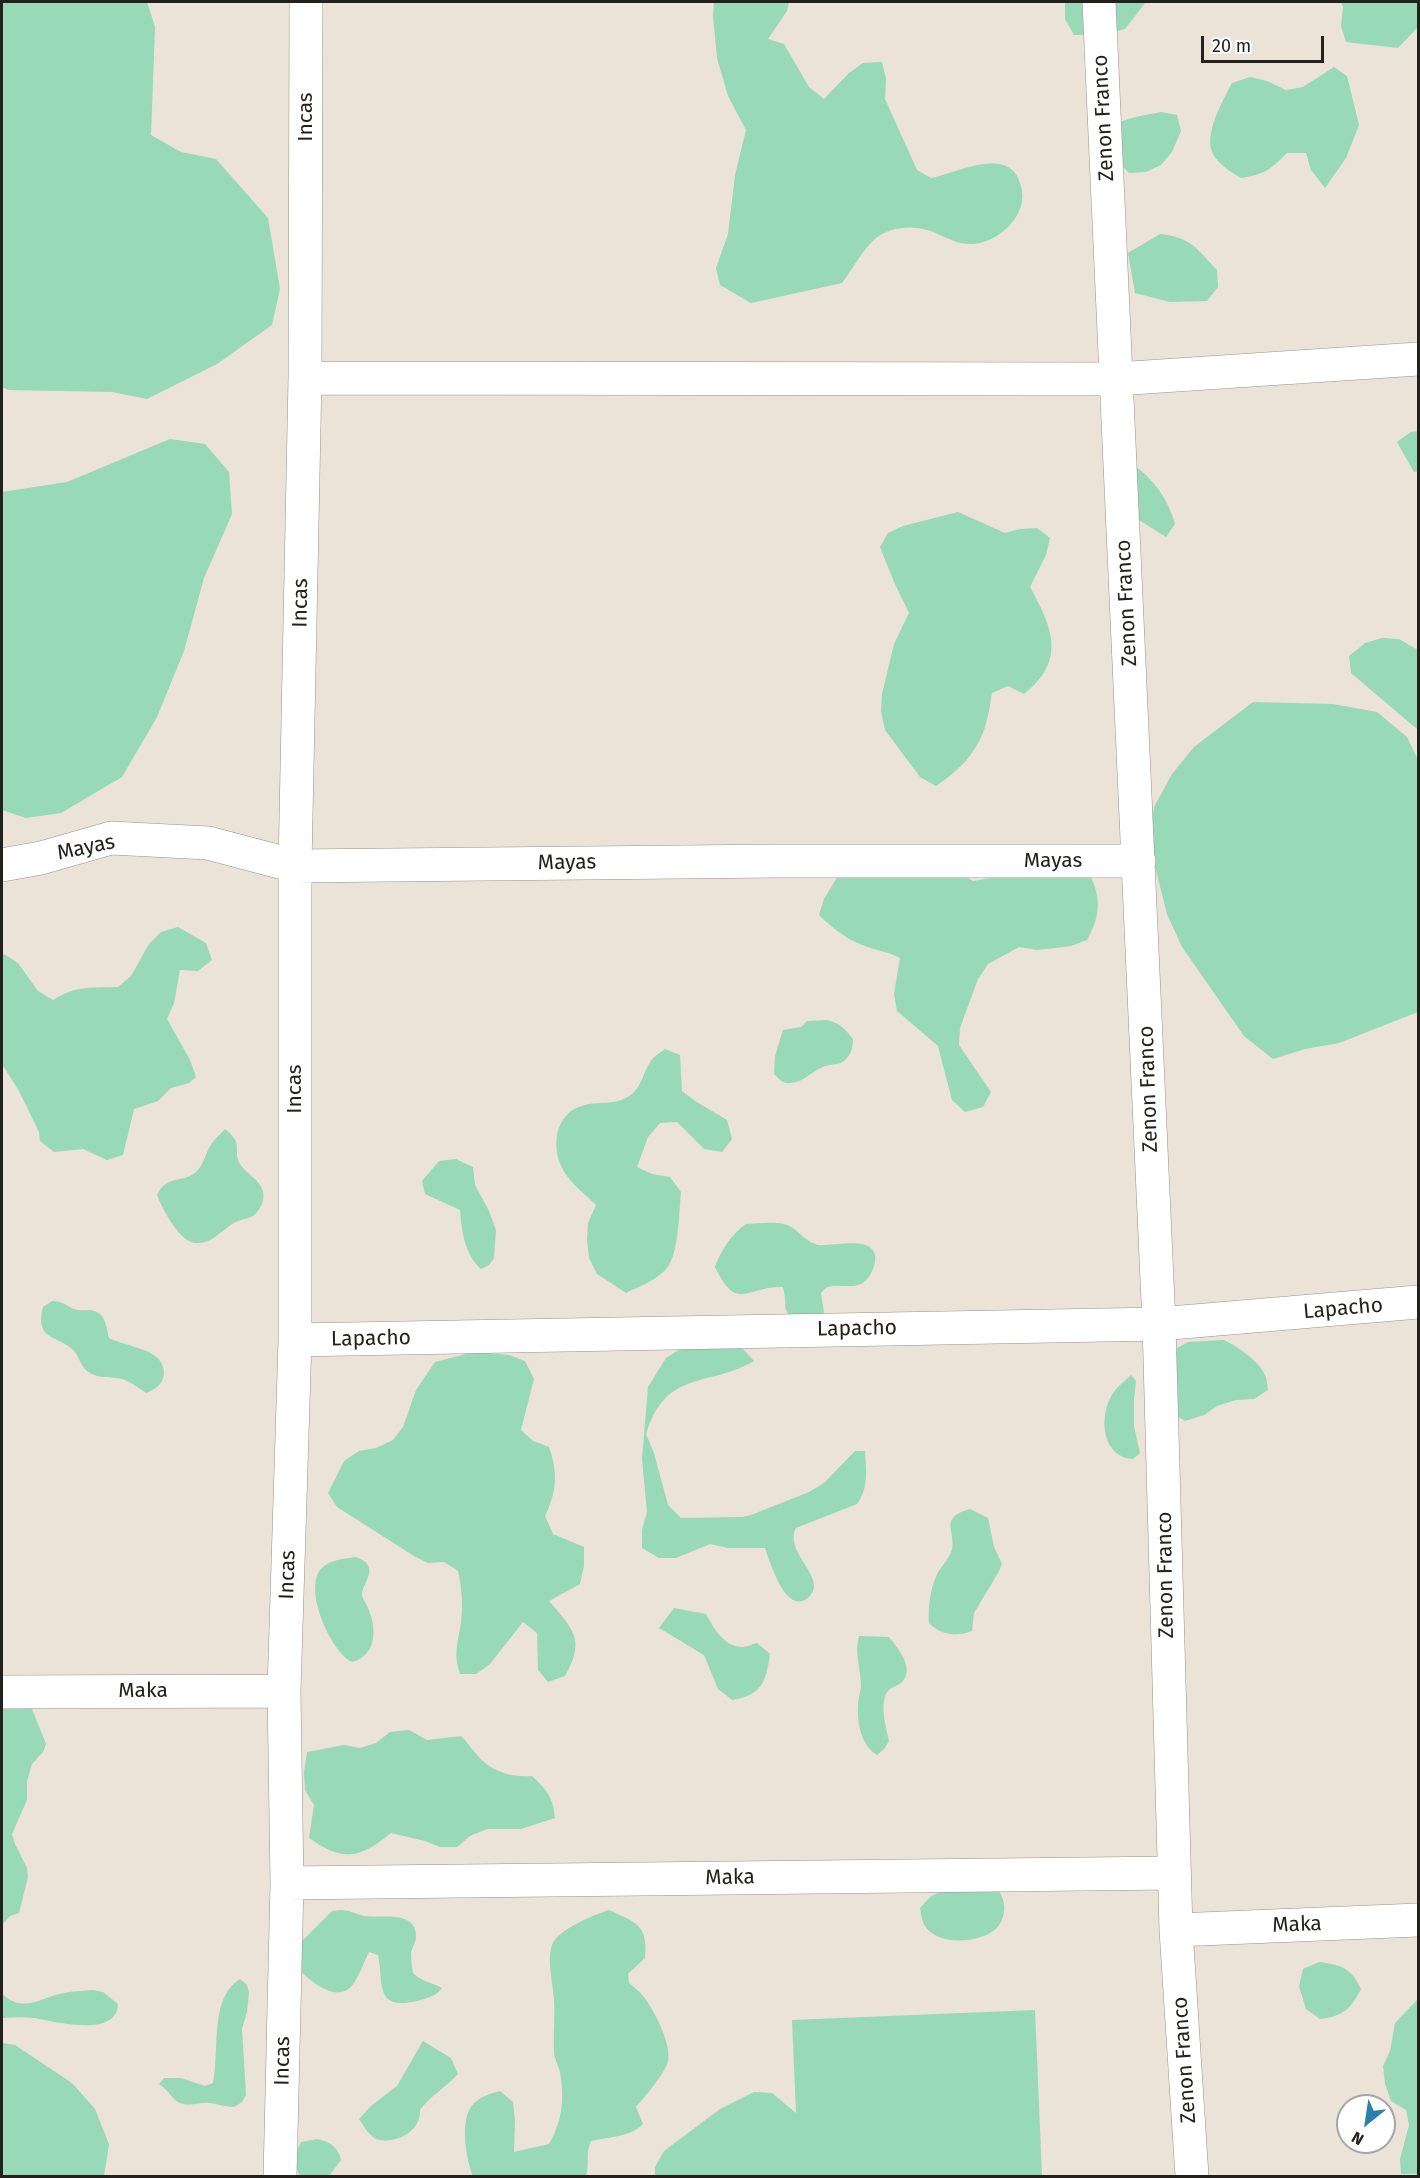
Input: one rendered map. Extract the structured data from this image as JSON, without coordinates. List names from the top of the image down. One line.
{"streets":{"street":["Incas","Zenon Franco","Mayas","Lapacho","Maka"]},"crossings":[["Incas","Mayas"],["Incas","Lapacho"],["Incas","Maka"],["Zenon Franco","Mayas"],["Zenon Franco","Lapacho"],["Zenon Franco","Maka"]],"scale_bar":"20 m","north":"bottom left"}
